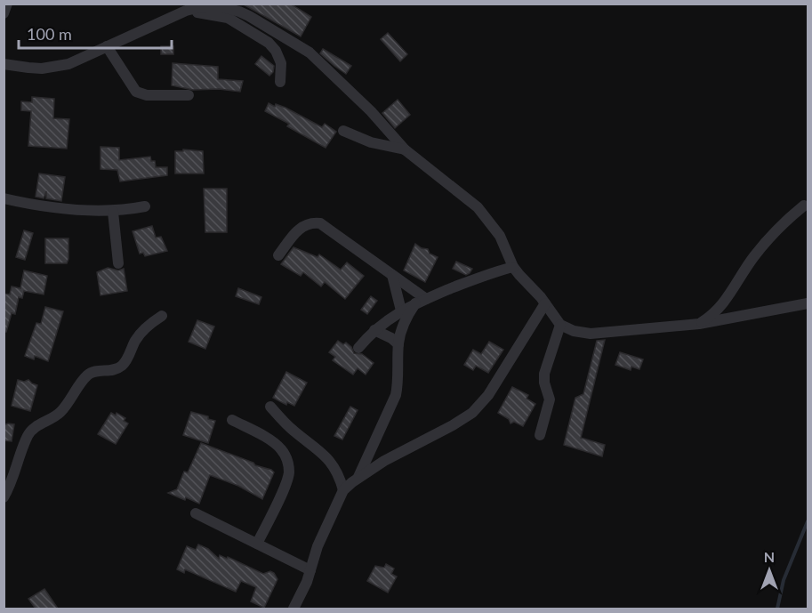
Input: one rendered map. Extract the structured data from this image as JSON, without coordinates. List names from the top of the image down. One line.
{"scale_bar":"100 m","north":"top"}
